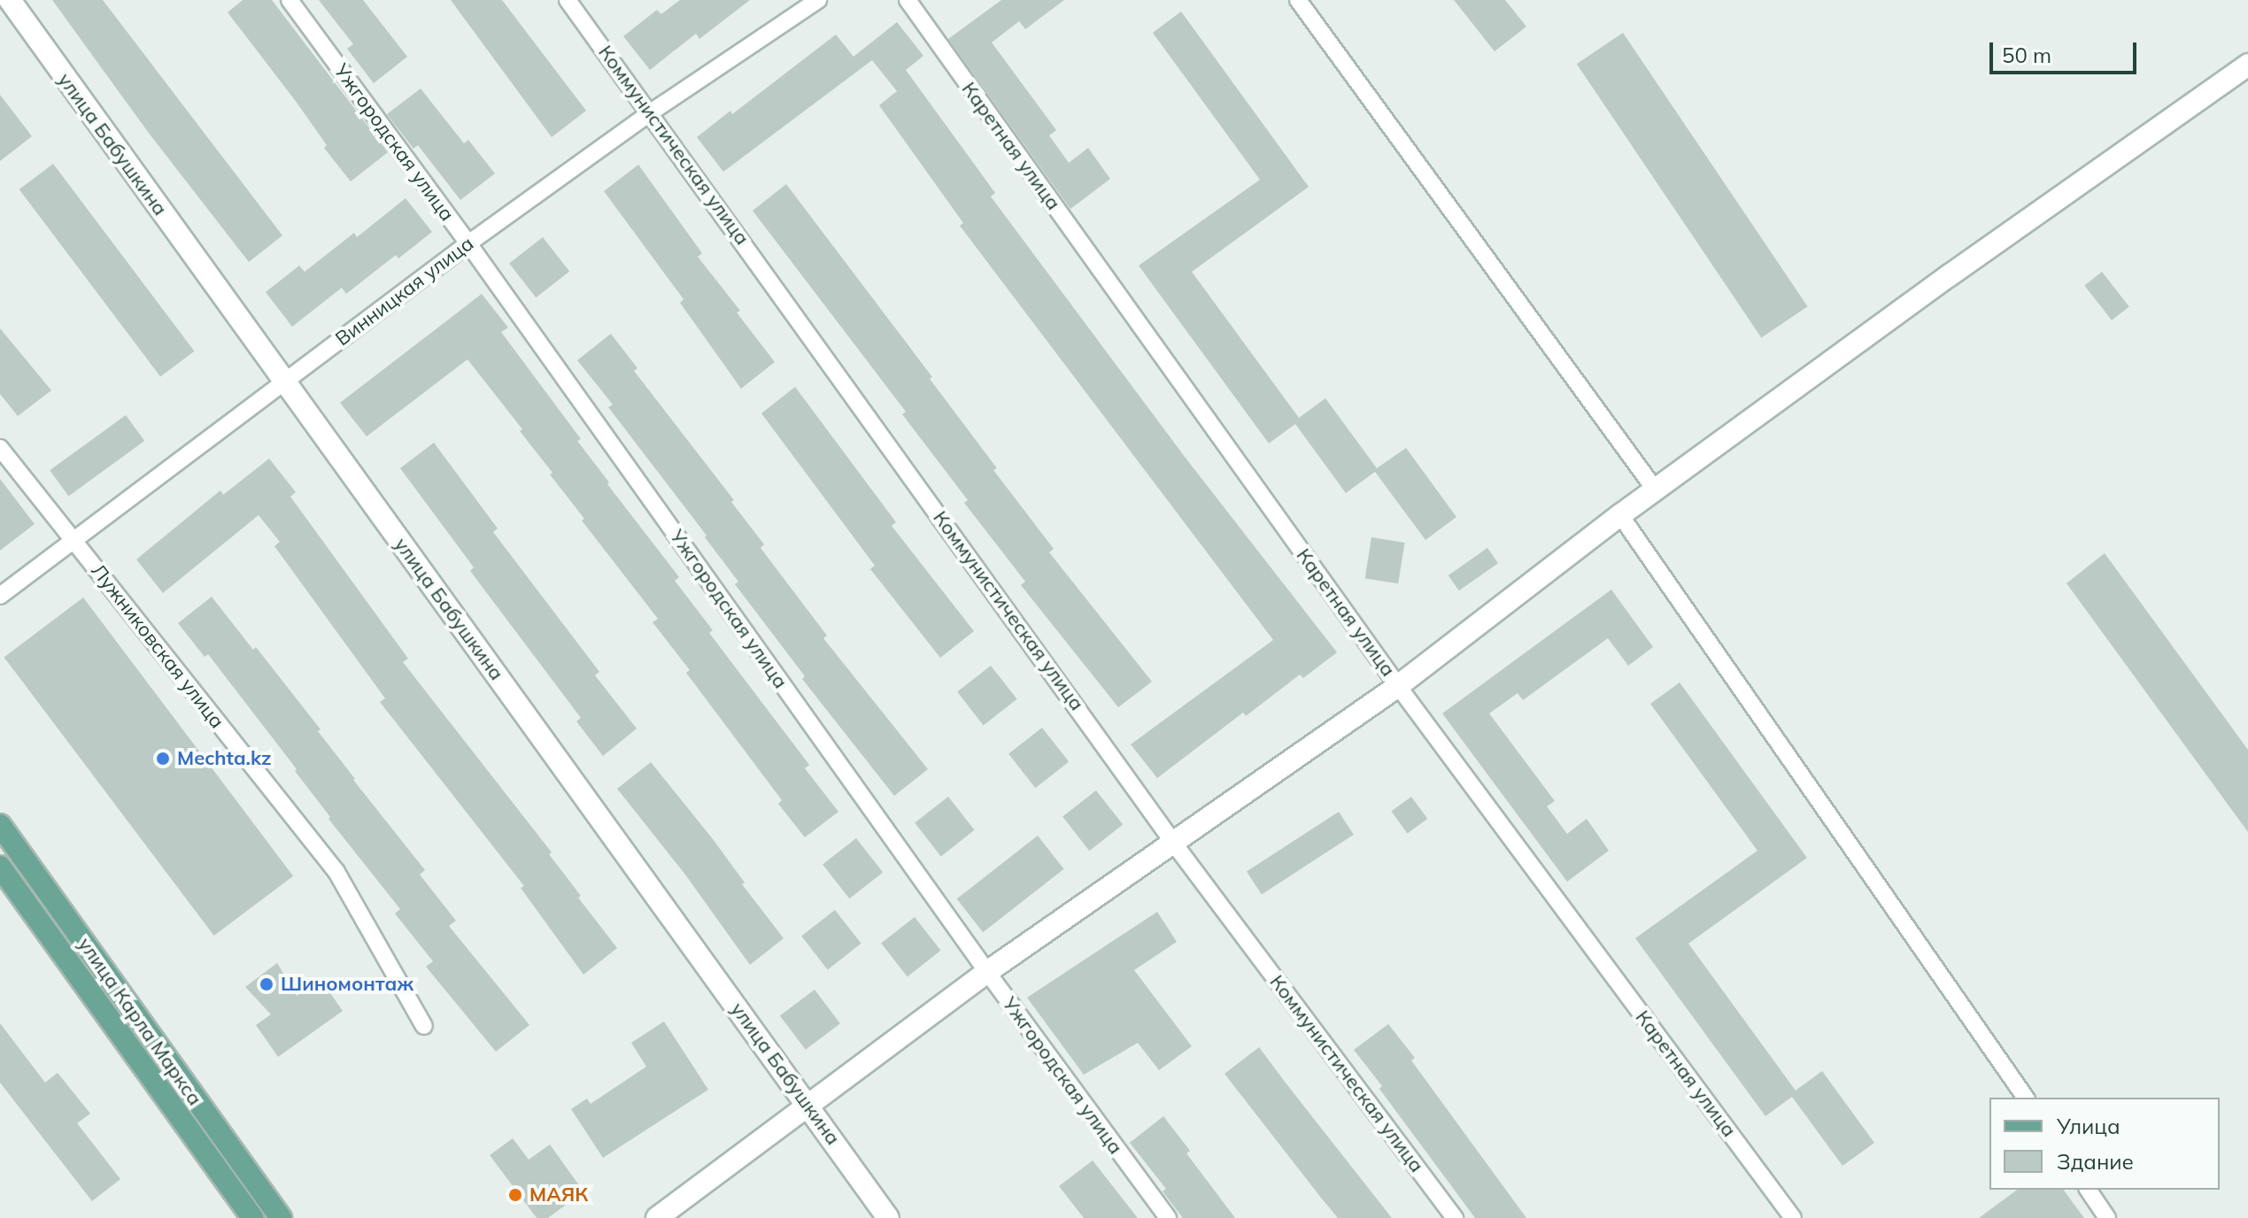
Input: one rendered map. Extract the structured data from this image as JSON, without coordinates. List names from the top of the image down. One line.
{"streets":{"main road":["улица Бабушкина","улица Карла Маркса"],"street":["Ужгородская улица","Коммунистическая улица","Каретная улица","Винницкая улица","Лужниковская улица"]},"crossings":[["Ужгородская улица","Винницкая улица"],["улица Бабушкина","Винницкая улица"],["Коммунистическая улица","Винницкая улица"],["Винницкая улица","Лужниковская улица"]],"places":["Mechta.kz","Шиномонтаж","МАЯК"],"legend":["Улица","Здание"],"scale_bar":"50 m"}
